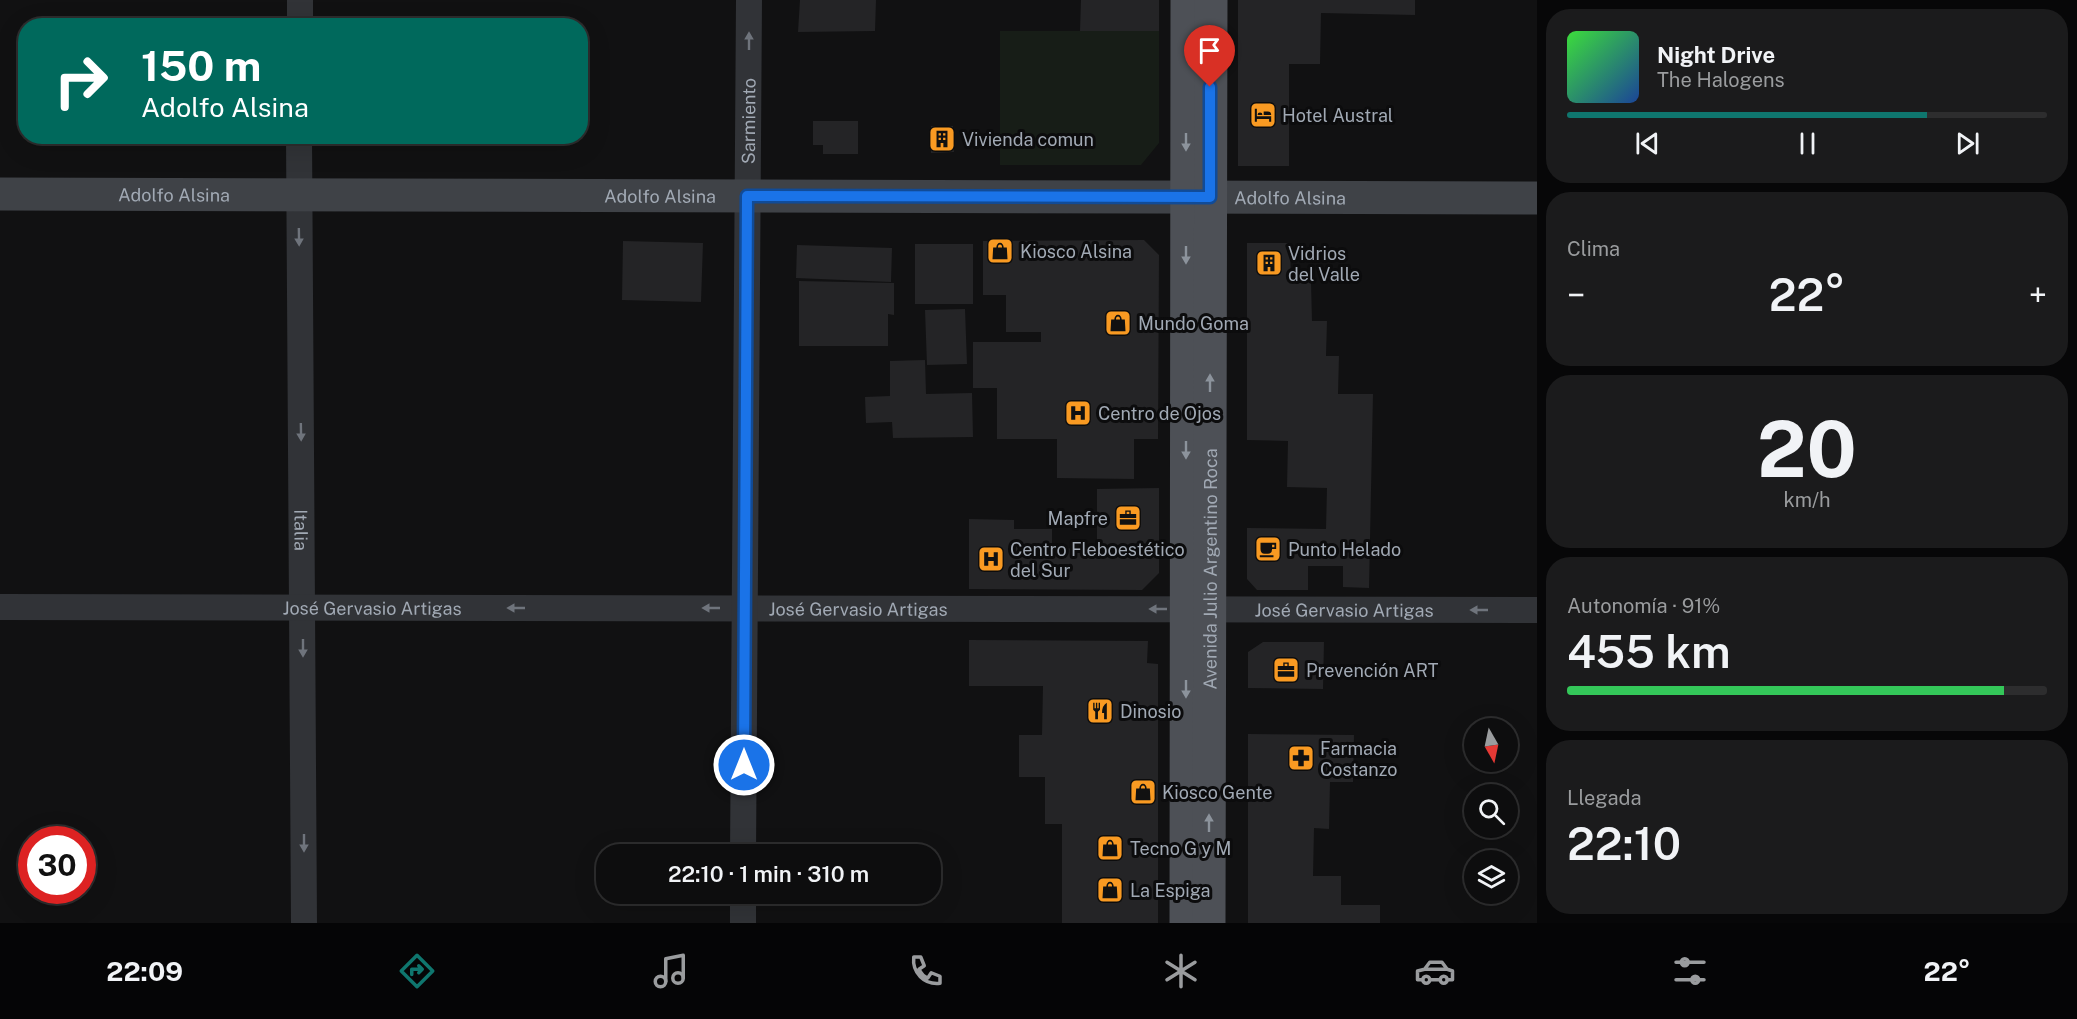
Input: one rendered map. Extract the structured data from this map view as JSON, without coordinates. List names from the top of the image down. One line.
{"streets":{"main road":["Adolfo Alsina","Avenida Julio Argentino Roca"],"street":["Sarmiento","Italia","José Gervasio Artigas"]},"crossings":[["Sarmiento","Adolfo Alsina"],["Sarmiento","José Gervasio Artigas"],["Adolfo Alsina","Italia"],["Adolfo Alsina","Avenida Julio Argentino Roca"],["Italia","José Gervasio Artigas"],["Avenida Julio Argentino Roca","José Gervasio Artigas"]],"one_way":["Italia","José Gervasio Artigas"],"places":{"hotel":["Hotel Austral"],"building":["Vivienda comun","Vidrios del Valle"],"shop":["Kiosco Alsina","Mundo Goma","Kiosco Gente","Tecno G y M","La Espiga"],"hospital":["Centro de Ojos","Centro Fleboestético del Sur"],"office":["Mapfre","Prevención ART"],"cafe":["Punto Helado"],"restaurant":["Dinosio"],"pharmacy":["Farmacia Costanzo"]},"north":"bottom","page":{"turn":["150 m","Adolfo Alsina"],"song":["Night Drive","The Halogens"],"tile":["Clima",["20","km/h"],["Autonomía · 91%","455 km"],["Llegada","22:10"]],"heat":["−","22°","+"],"limit":"30","trip":"22:10 · 1 min · 310 m","tabs":["22:09","22°"]}}
